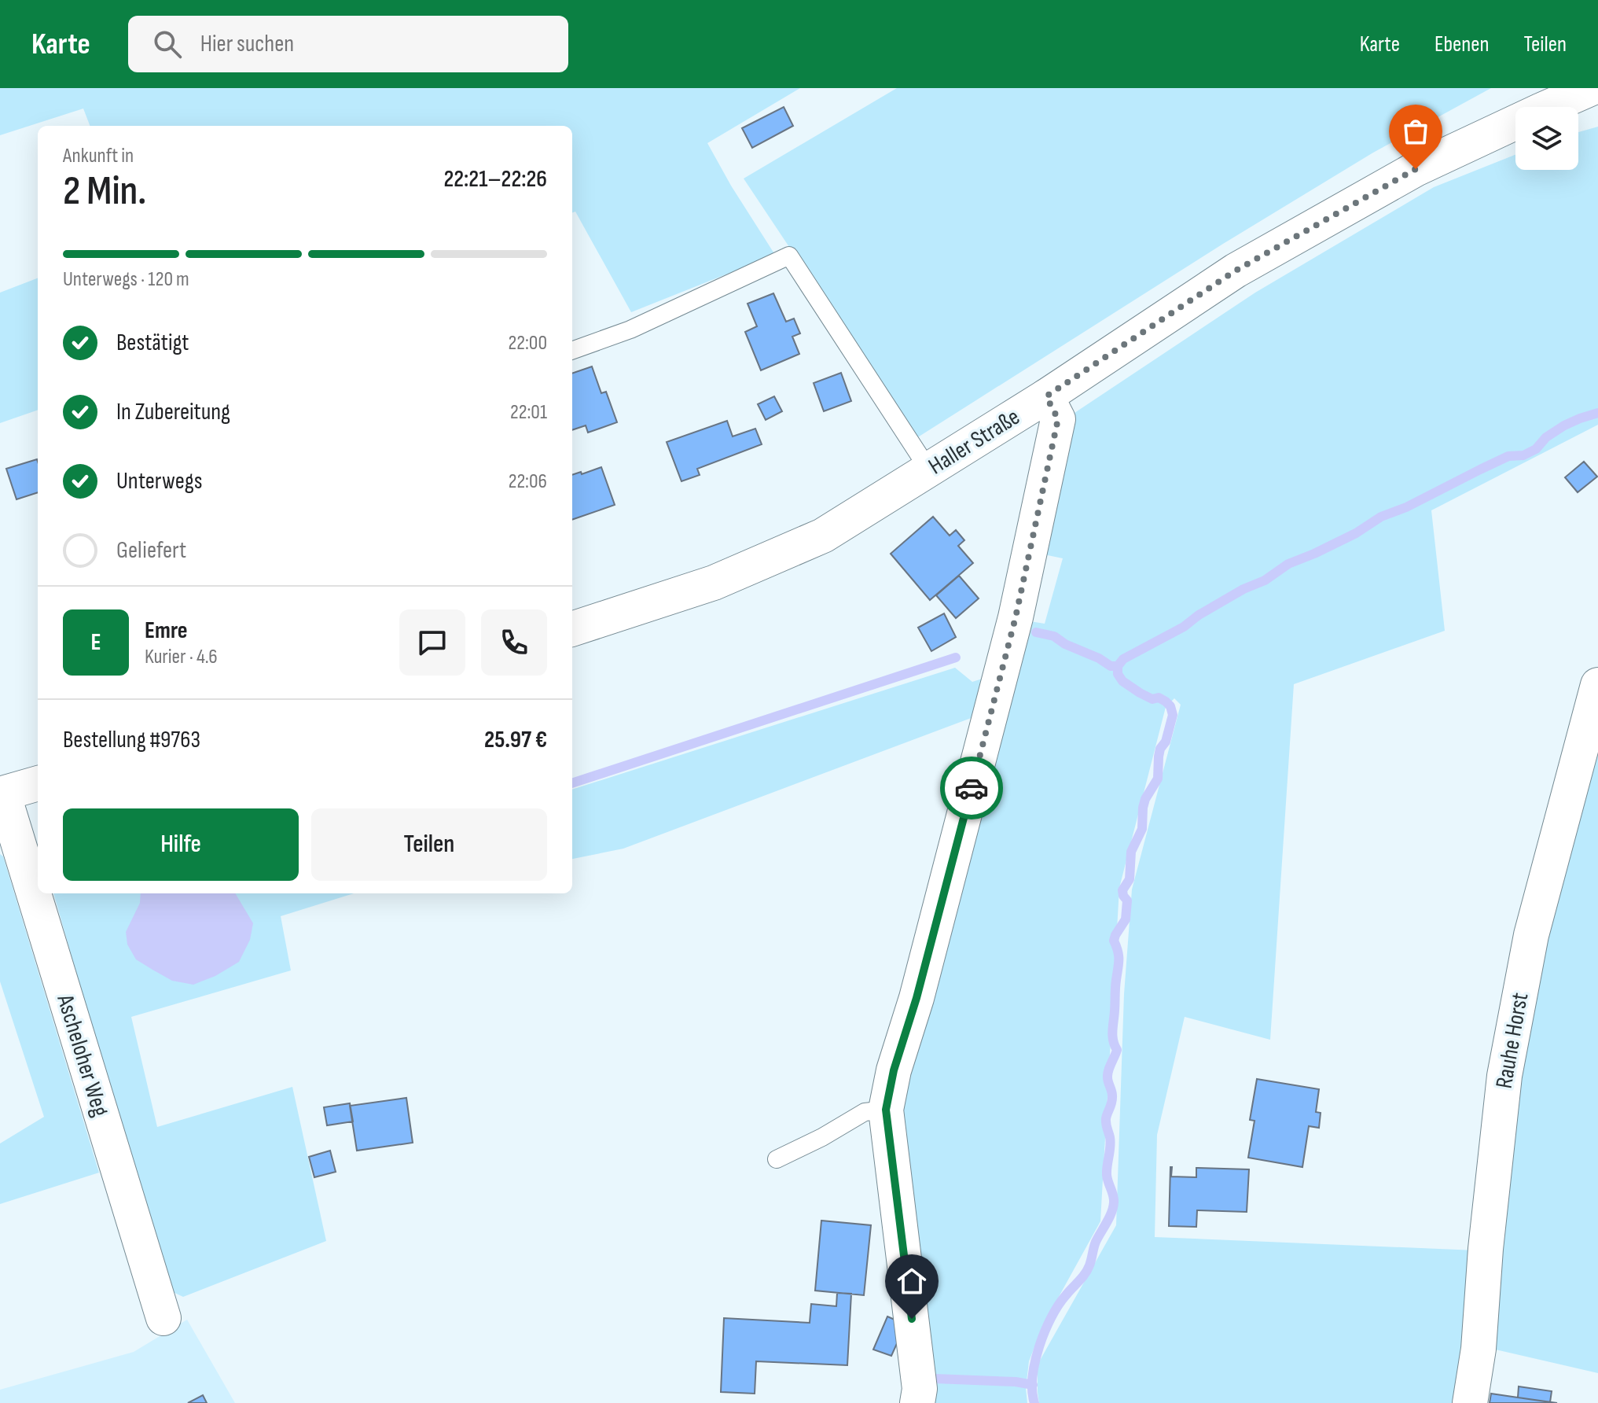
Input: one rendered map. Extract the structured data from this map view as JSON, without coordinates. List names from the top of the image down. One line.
{"streets":{"street":["Haller Straße","Rauhe Horst","Ascheloher Weg"]},"page":{"header":"Karte","search":"Hier suchen","nav":["Karte","Ebenen","Teilen"],"heading":["2 Min.","Ankunft in","22:21–22:26"],"panel":["Emre","Kurier · 4.6","Bestellung #9763","25.97 €"],"bar":"Unterwegs · 120 m","list":[["Bestätigt","22:00"],["In Zubereitung","22:01"],["Unterwegs","22:06"],"Geliefert"],"round":"E","buttons":["Hilfe","Teilen"]}}
